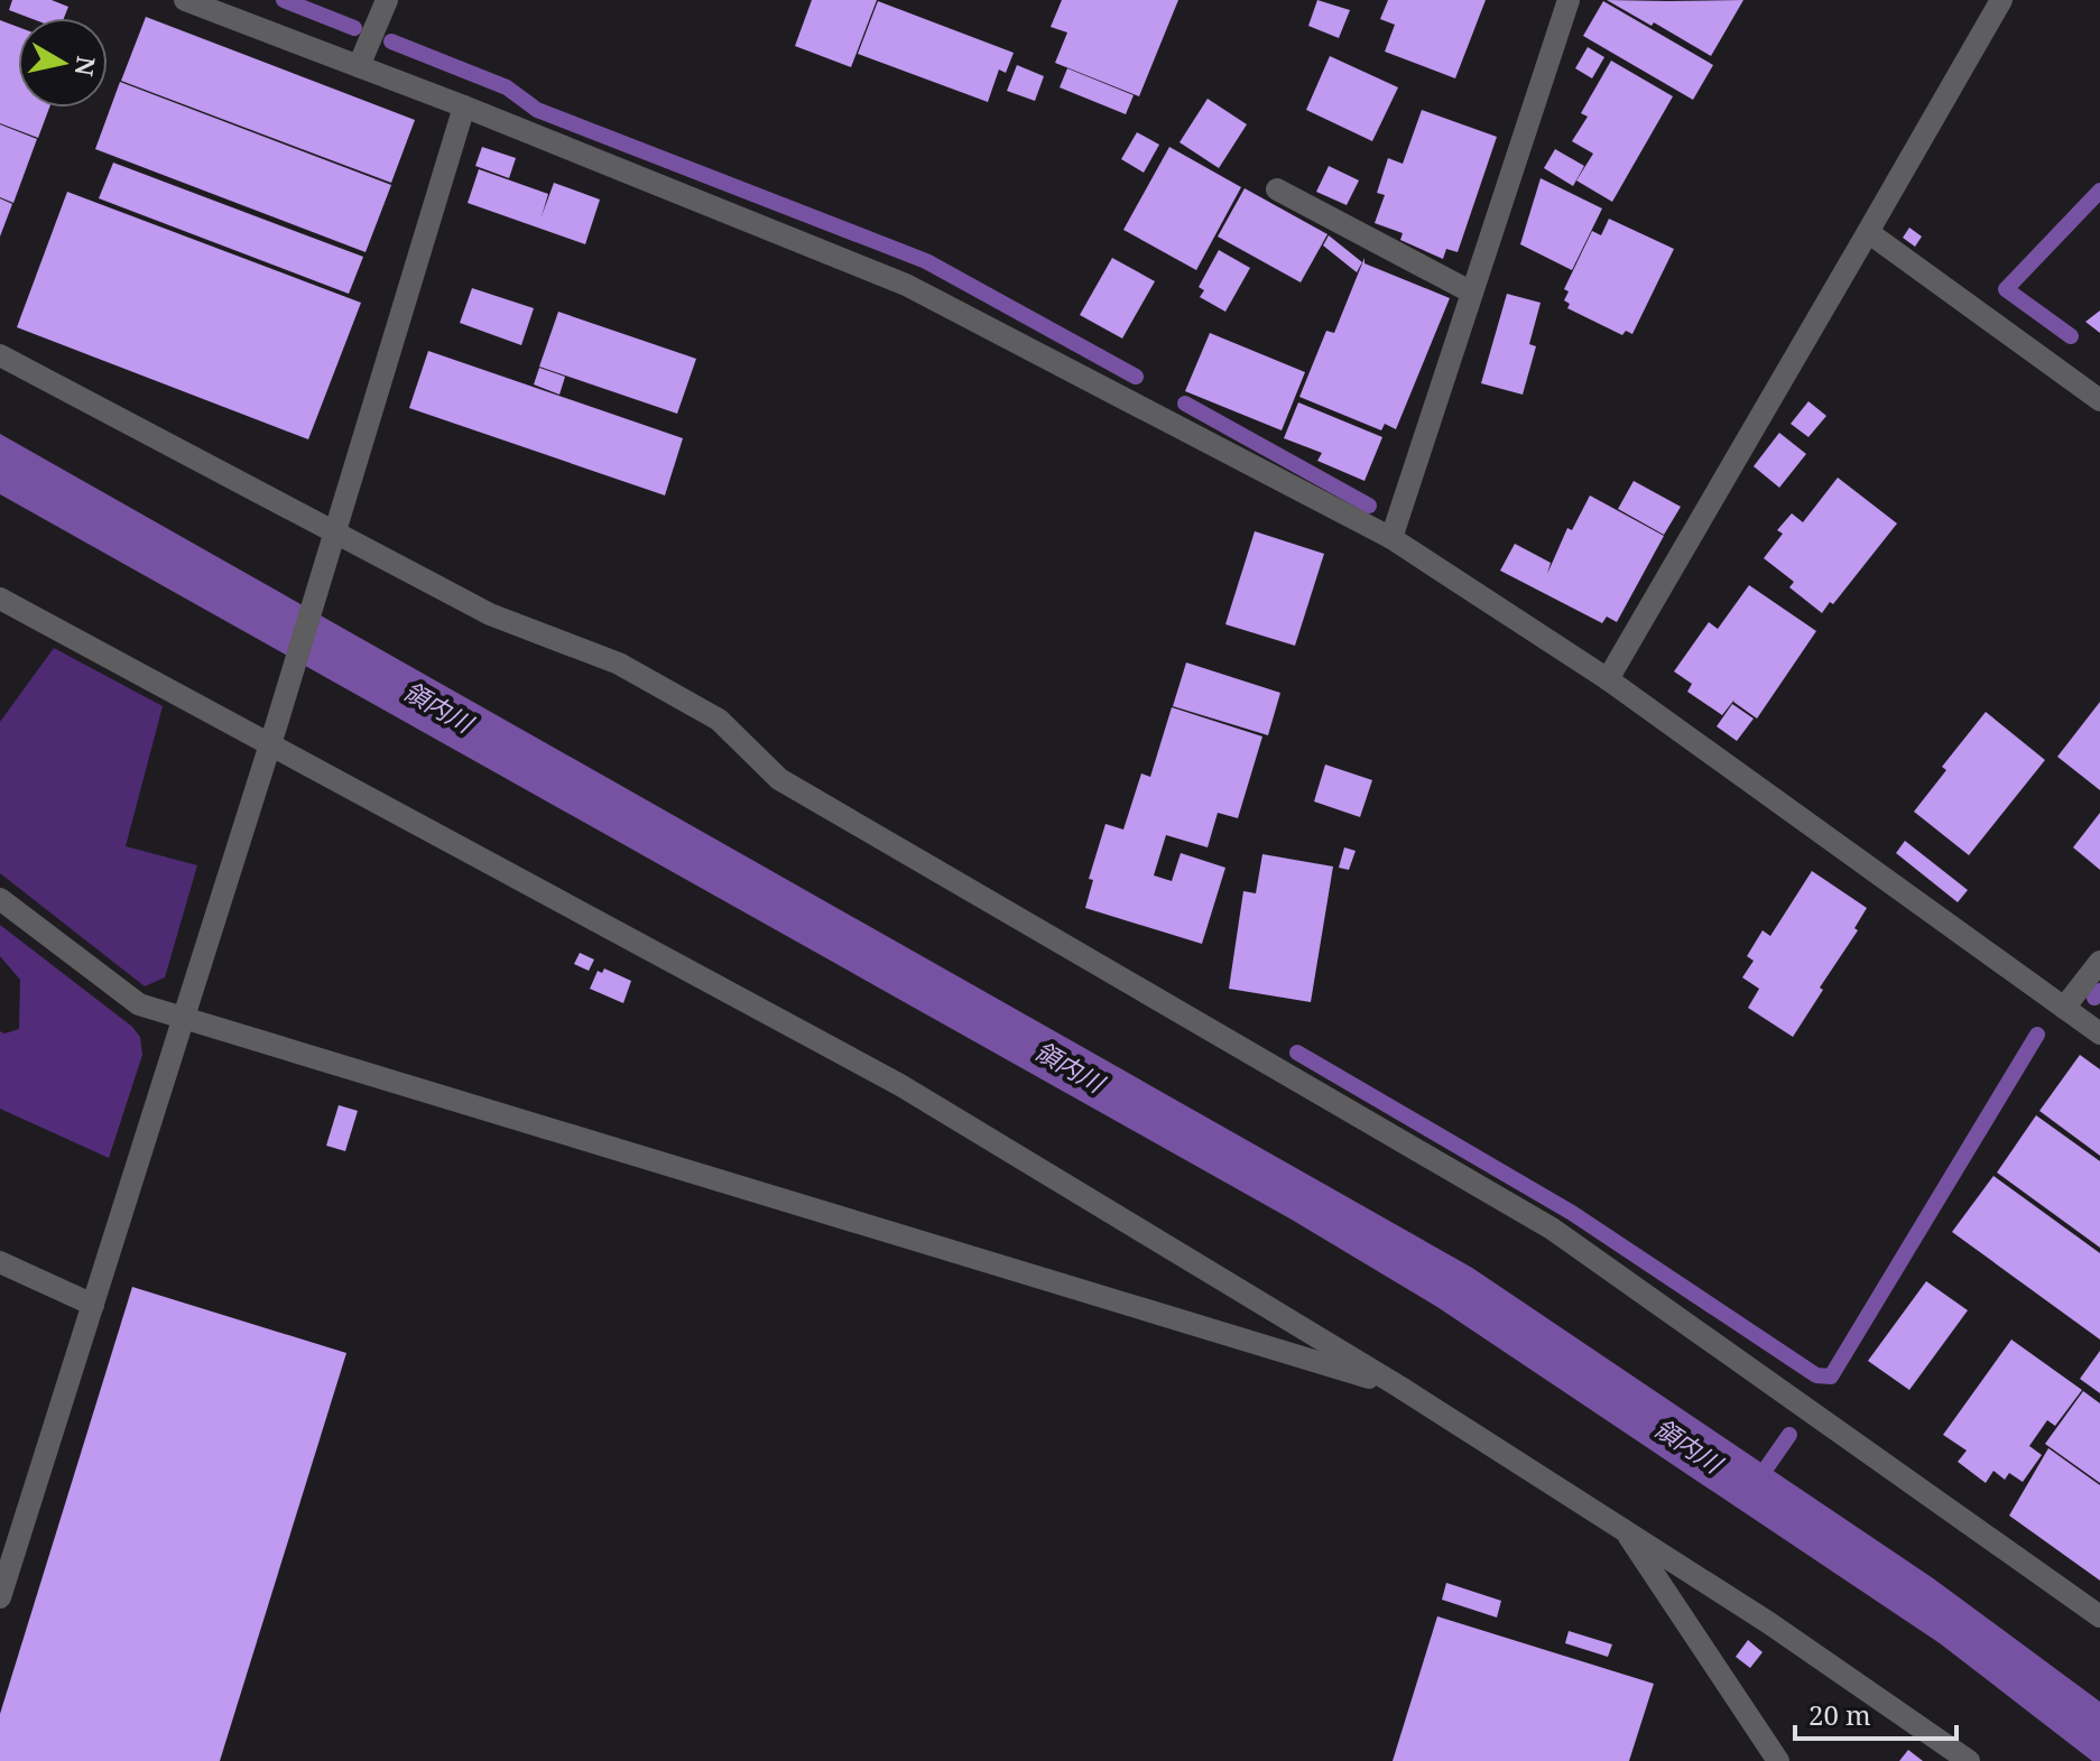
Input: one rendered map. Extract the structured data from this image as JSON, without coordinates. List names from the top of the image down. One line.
{"water":["領内川"],"scale_bar":"20 m","north":"right"}
